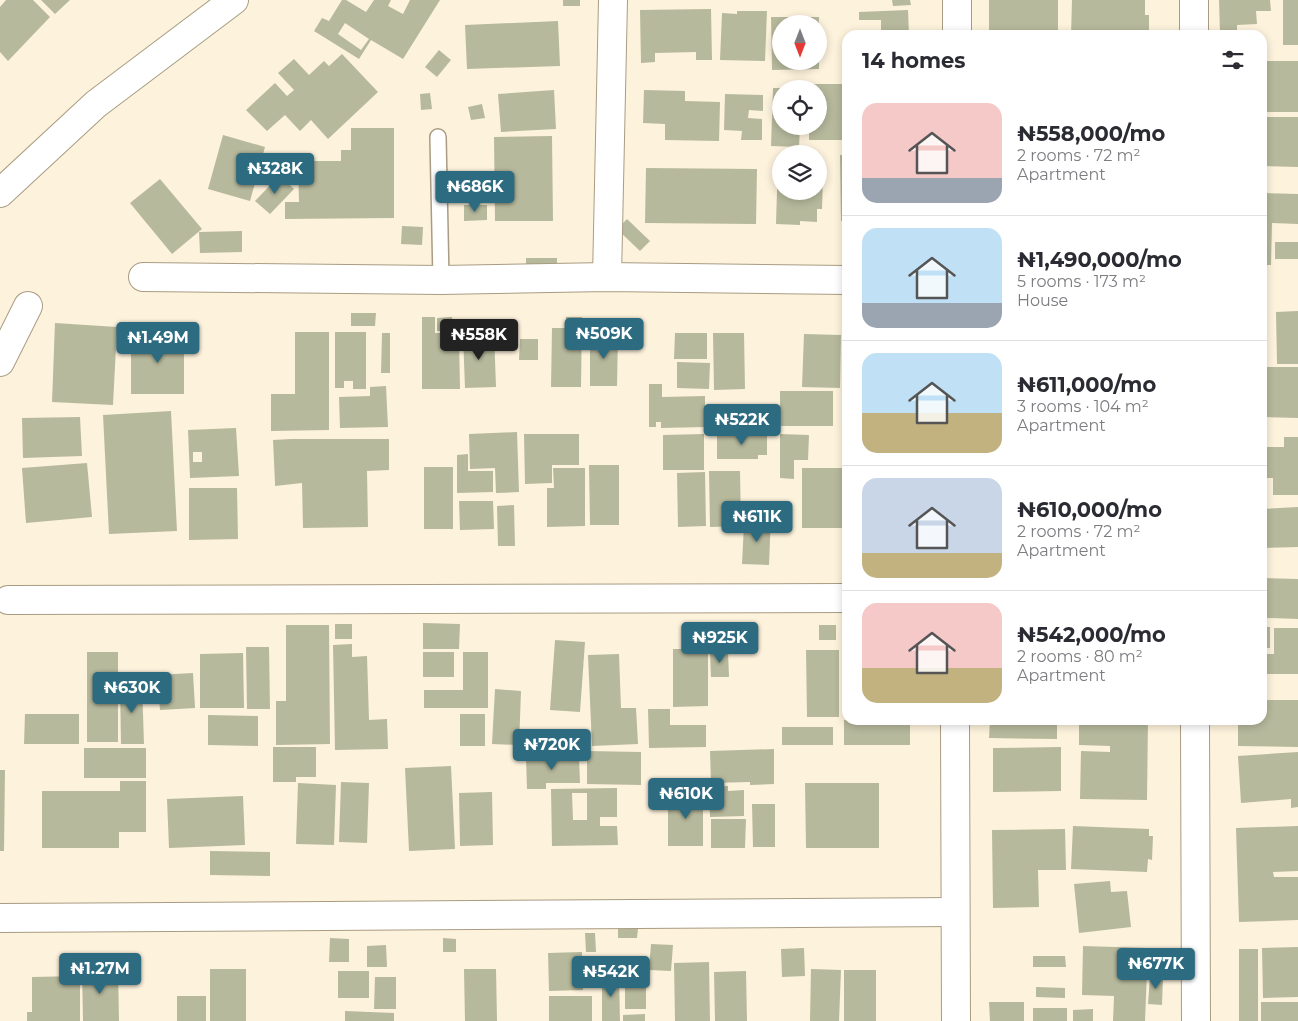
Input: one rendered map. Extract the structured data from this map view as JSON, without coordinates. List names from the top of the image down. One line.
{"north":"bottom","page":{"heading":"14 homes","list":[{"name":"₦558,000/mo","note":"2 rooms · 72 m² · Apartment"},{"name":"₦1,490,000/mo","note":"5 rooms · 173 m² · House"},{"name":"₦611,000/mo","note":"3 rooms · 104 m² · Apartment"},{"name":"₦610,000/mo","note":"2 rooms · 72 m² · Apartment"},{"name":"₦542,000/mo","note":"2 rooms · 80 m² · Apartment"}],"price":["₦328K","₦686K","₦509K","₦558K","₦1.49M","₦522K","₦611K","₦925K","₦630K","₦720K","₦610K","₦677K","₦1.27M","₦542K"]}}
